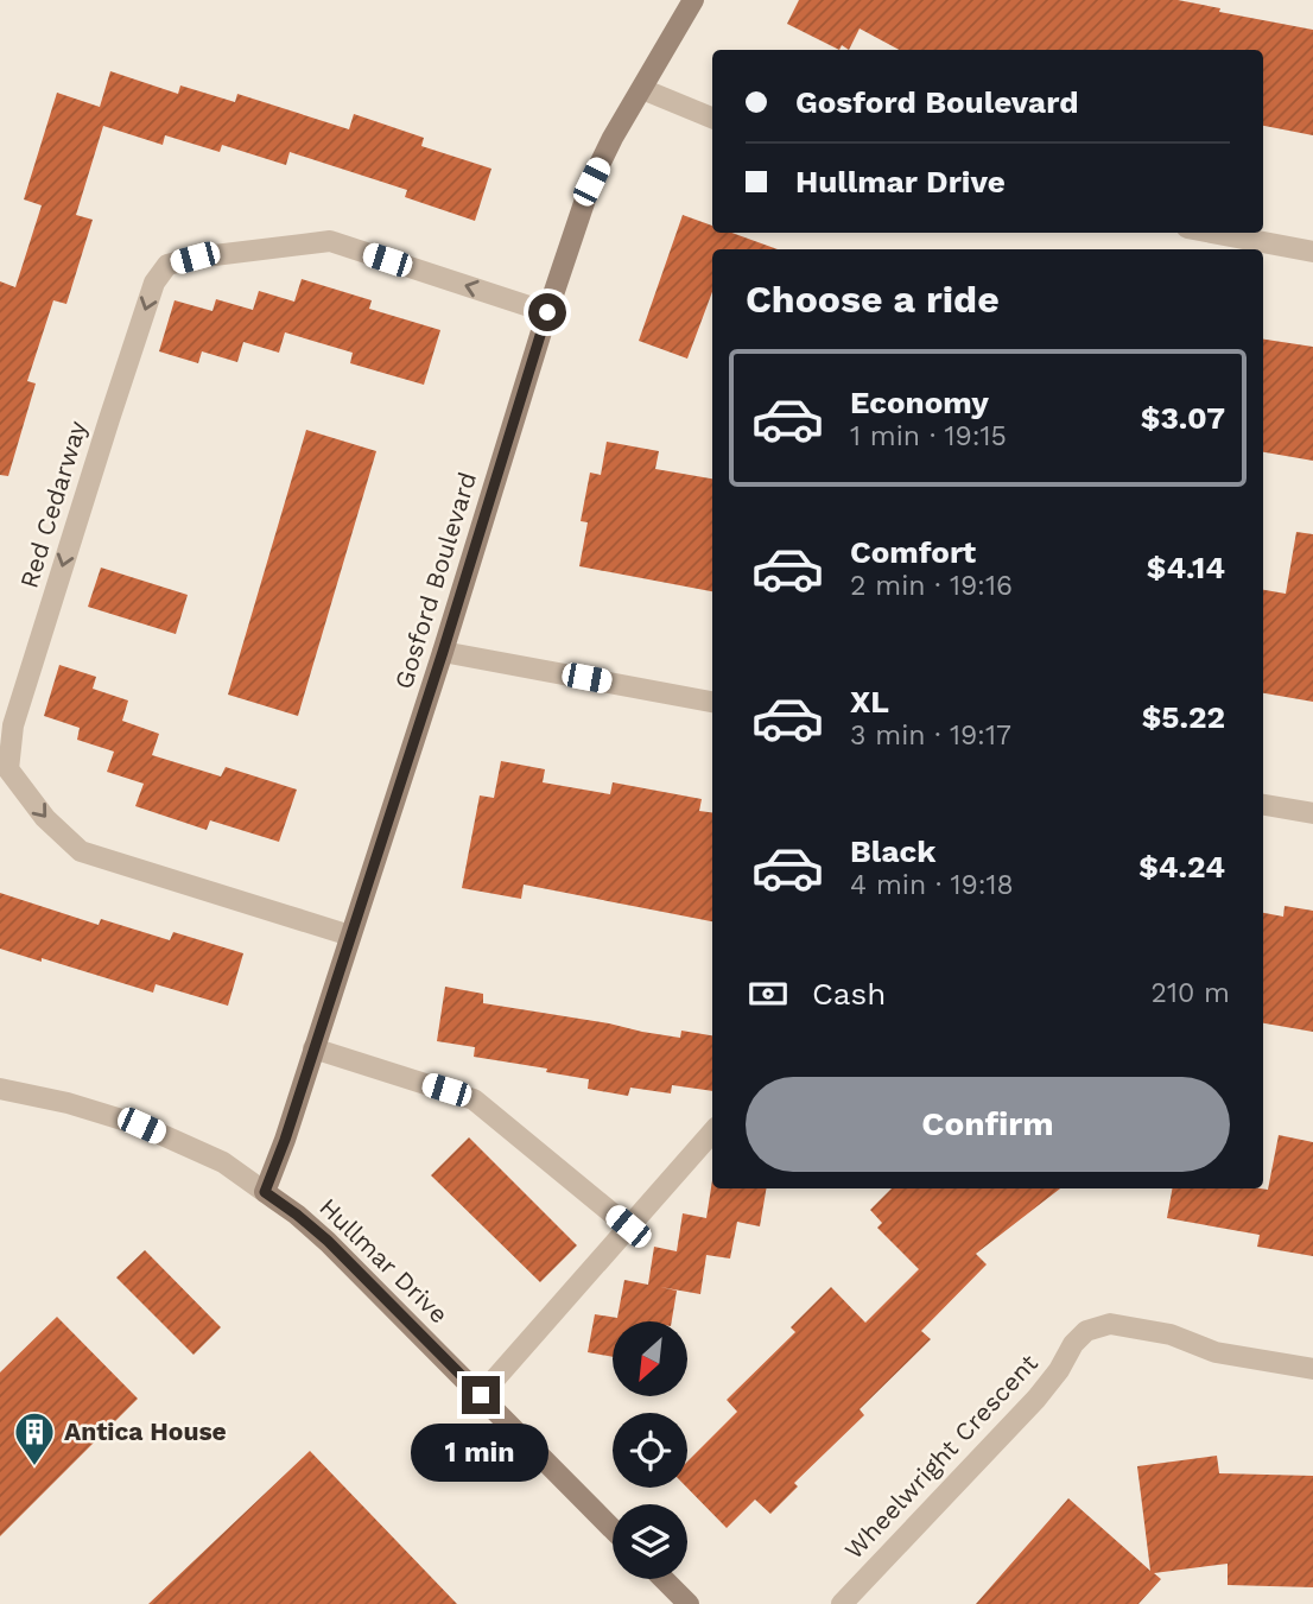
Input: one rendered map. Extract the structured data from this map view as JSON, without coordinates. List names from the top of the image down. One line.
{"streets":{"street":["Red Cedarway","Gosford Boulevard","Hullmar Drive","Wheelwright Crescent"]},"crossings":[["Red Cedarway","Gosford Boulevard"],["Gosford Boulevard","Hullmar Drive"]],"places":{"building":["Antica House"]},"north":"bottom left","page":{"banner":["Gosford Boulevard","Hullmar Drive"],"heading":"Choose a ride","list":[{"name":"Economy","note":"1 min · 19:15","value":"$3.07"},{"name":"Comfort","note":"2 min · 19:16","value":"$4.14"},{"name":"XL","note":"3 min · 19:17","value":"$5.22"},{"name":"Black","note":"4 min · 19:18","value":"$4.24"}],"pay":["Cash","210 m"],"buttons":"Confirm","bubble":"1 min"}}
